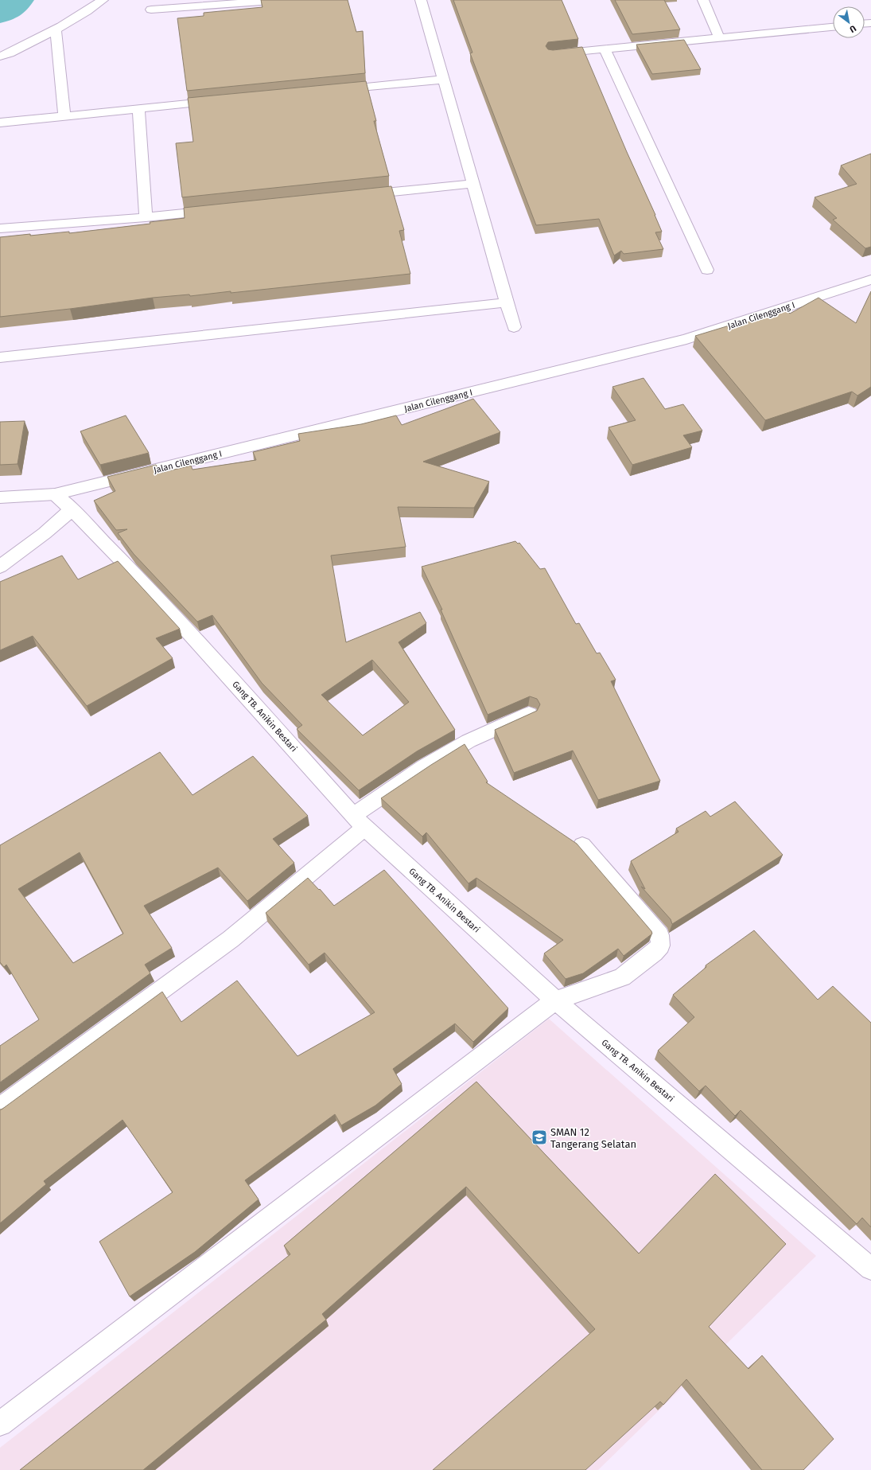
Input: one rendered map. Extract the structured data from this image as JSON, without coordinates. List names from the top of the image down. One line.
{"streets":{"street":["Jalan Cilenggang I","Gang TB. Anikin Bestari"]},"crossings":[["Jalan Cilenggang I","Gang TB. Anikin Bestari"]],"places":{"school or university":["SMAN 12 Tangerang Selatan"]},"north":"bottom right"}
